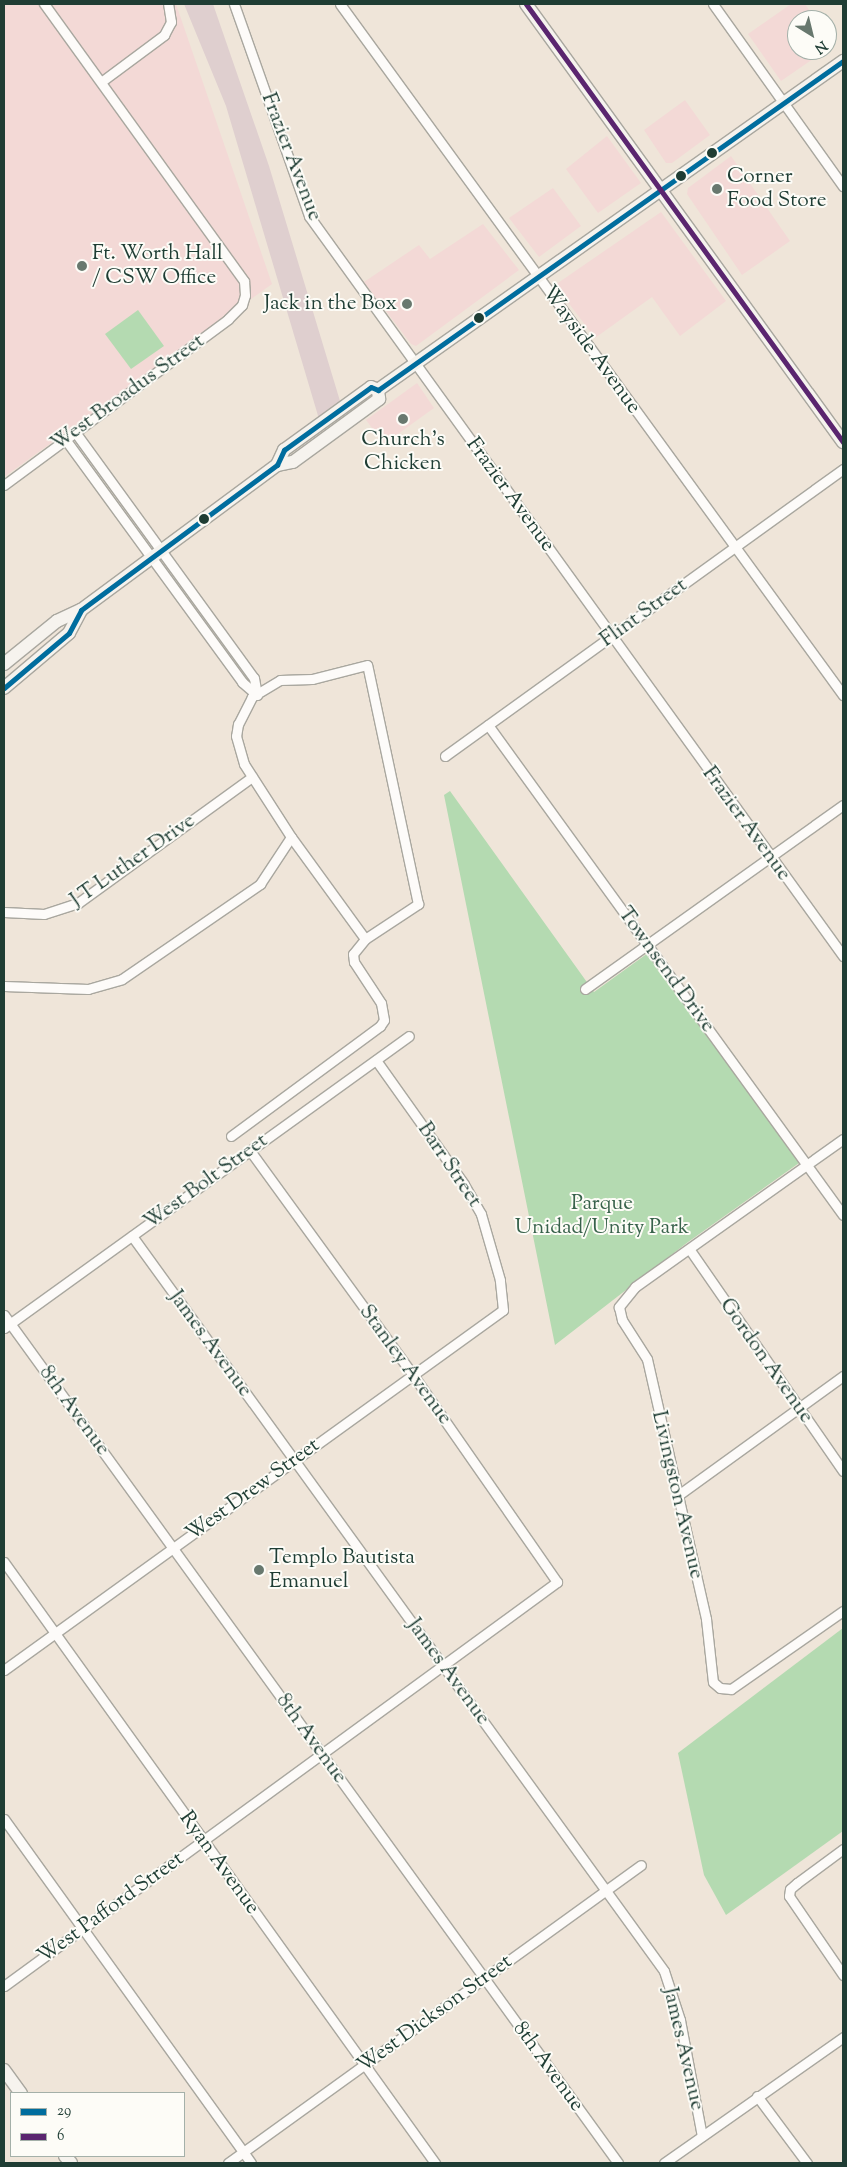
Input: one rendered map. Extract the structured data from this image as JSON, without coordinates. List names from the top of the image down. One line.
{"streets":{"street":["Frazier Avenue","Wayside Avenue","West Broadus Street","Flint Street","J T Luther Drive","Townsend Drive","Barr Street","West Bolt Street","James Avenue","Gordon Avenue","Stanley Avenue","8th Avenue","West Drew Street","Livingston Avenue","Ryan Avenue","West Pafford Street","West Dickson Street"]},"crossings":[["Frazier Avenue","Flint Street"],["Wayside Avenue","Flint Street"],["Flint Street","Townsend Drive"],["Barr Street","West Bolt Street"],["Barr Street","West Drew Street"],["West Bolt Street","James Avenue"],["West Bolt Street","Stanley Avenue"],["West Bolt Street","8th Avenue"],["James Avenue","West Drew Street"],["James Avenue","West Pafford Street"],["James Avenue","West Dickson Street"],["Gordon Avenue","Livingston Avenue"],["Stanley Avenue","West Drew Street"],["Stanley Avenue","West Pafford Street"],["8th Avenue","West Drew Street"],["8th Avenue","West Pafford Street"],["8th Avenue","West Dickson Street"],["West Drew Street","Ryan Avenue"],["Ryan Avenue","West Pafford Street"],["Ryan Avenue","West Dickson Street"]],"parks":["Parque Unidad/Unity Park"],"places":["Corner Food Store","Ft. Worth Hall / CSW Office","Jack in the Box","Church's Chicken","Templo Bautista Emanuel"],"lines":["transit line 6","transit line 29"],"legend":["29","6"],"north":"bottom right"}
